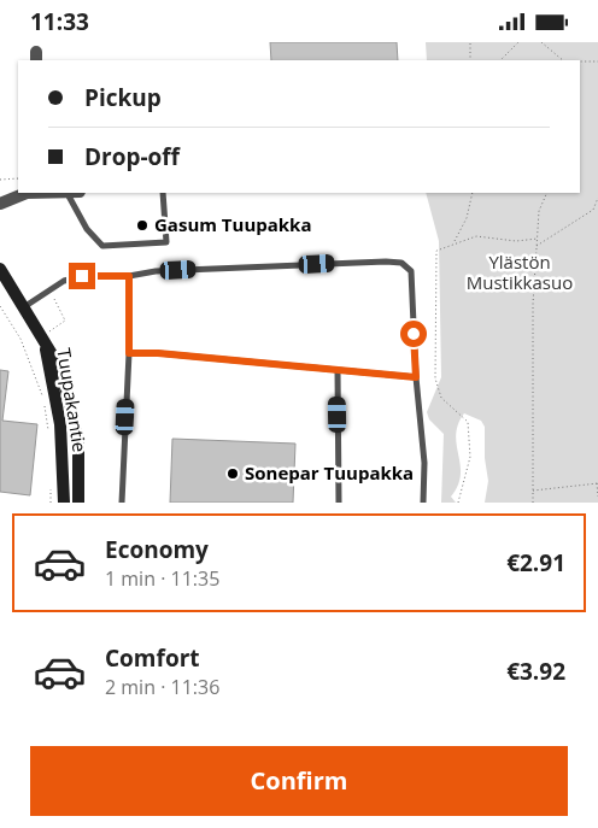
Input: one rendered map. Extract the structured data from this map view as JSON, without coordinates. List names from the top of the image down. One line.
{"streets":{"main road":["Tuupakantie"]},"parks":["Ylästön Mustikkasuo"],"places":["Gasum Tuupakka","Sonepar Tuupakka"],"page":{"status":"11:33","banner":["Pickup","Drop-off"],"list":[{"name":"Economy","note":"1 min · 11:35","value":"€2.91"},{"name":"Comfort","note":"2 min · 11:36","value":"€3.92"}],"buttons":"Confirm"}}
